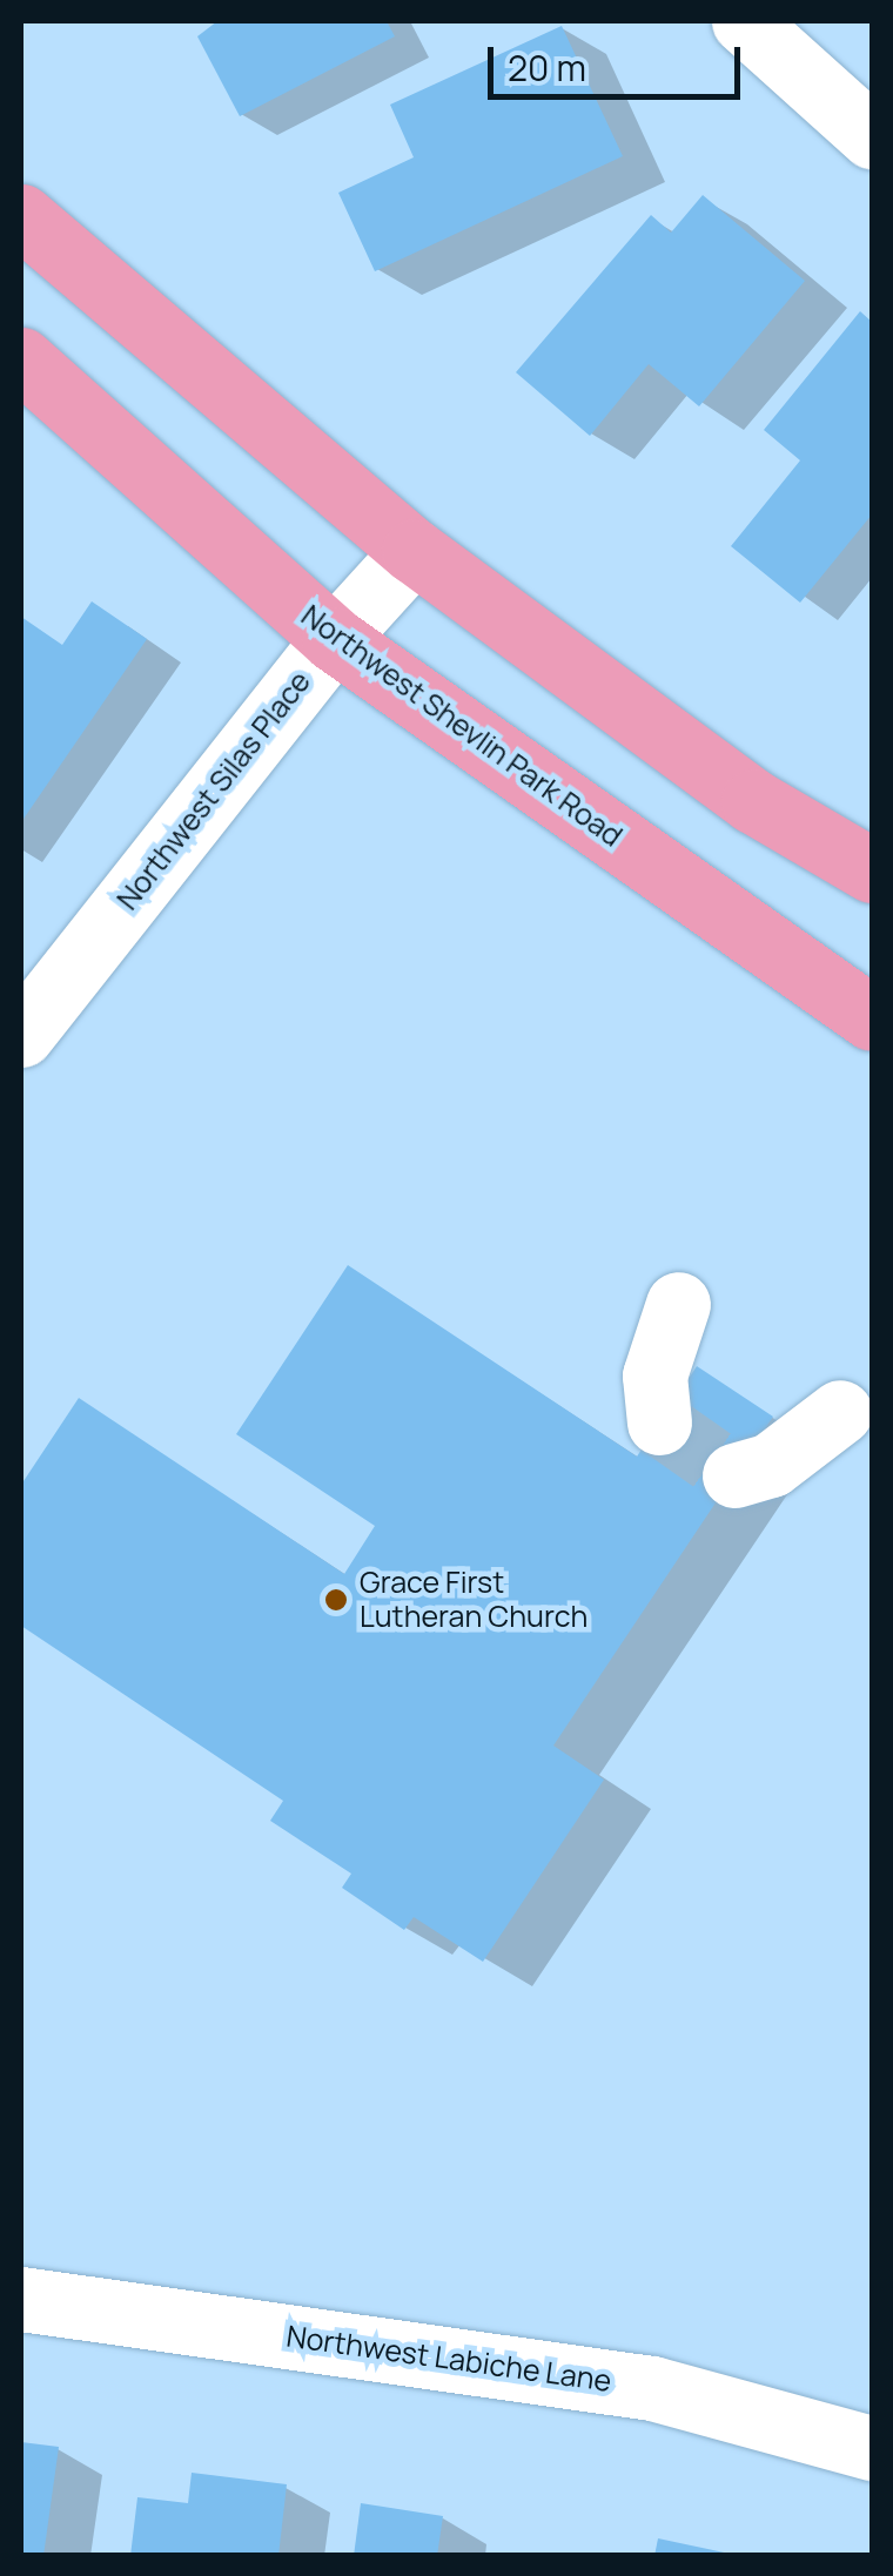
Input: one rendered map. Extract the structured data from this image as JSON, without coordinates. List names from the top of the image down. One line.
{"streets":{"main road":["Northwest Shevlin Park Road"],"street":["Northwest Silas Place","Northwest Labiche Lane"]},"crossings":[["Northwest Shevlin Park Road","Northwest Silas Place"]],"places":["Grace First Lutheran Church"],"scale_bar":"20 m"}
